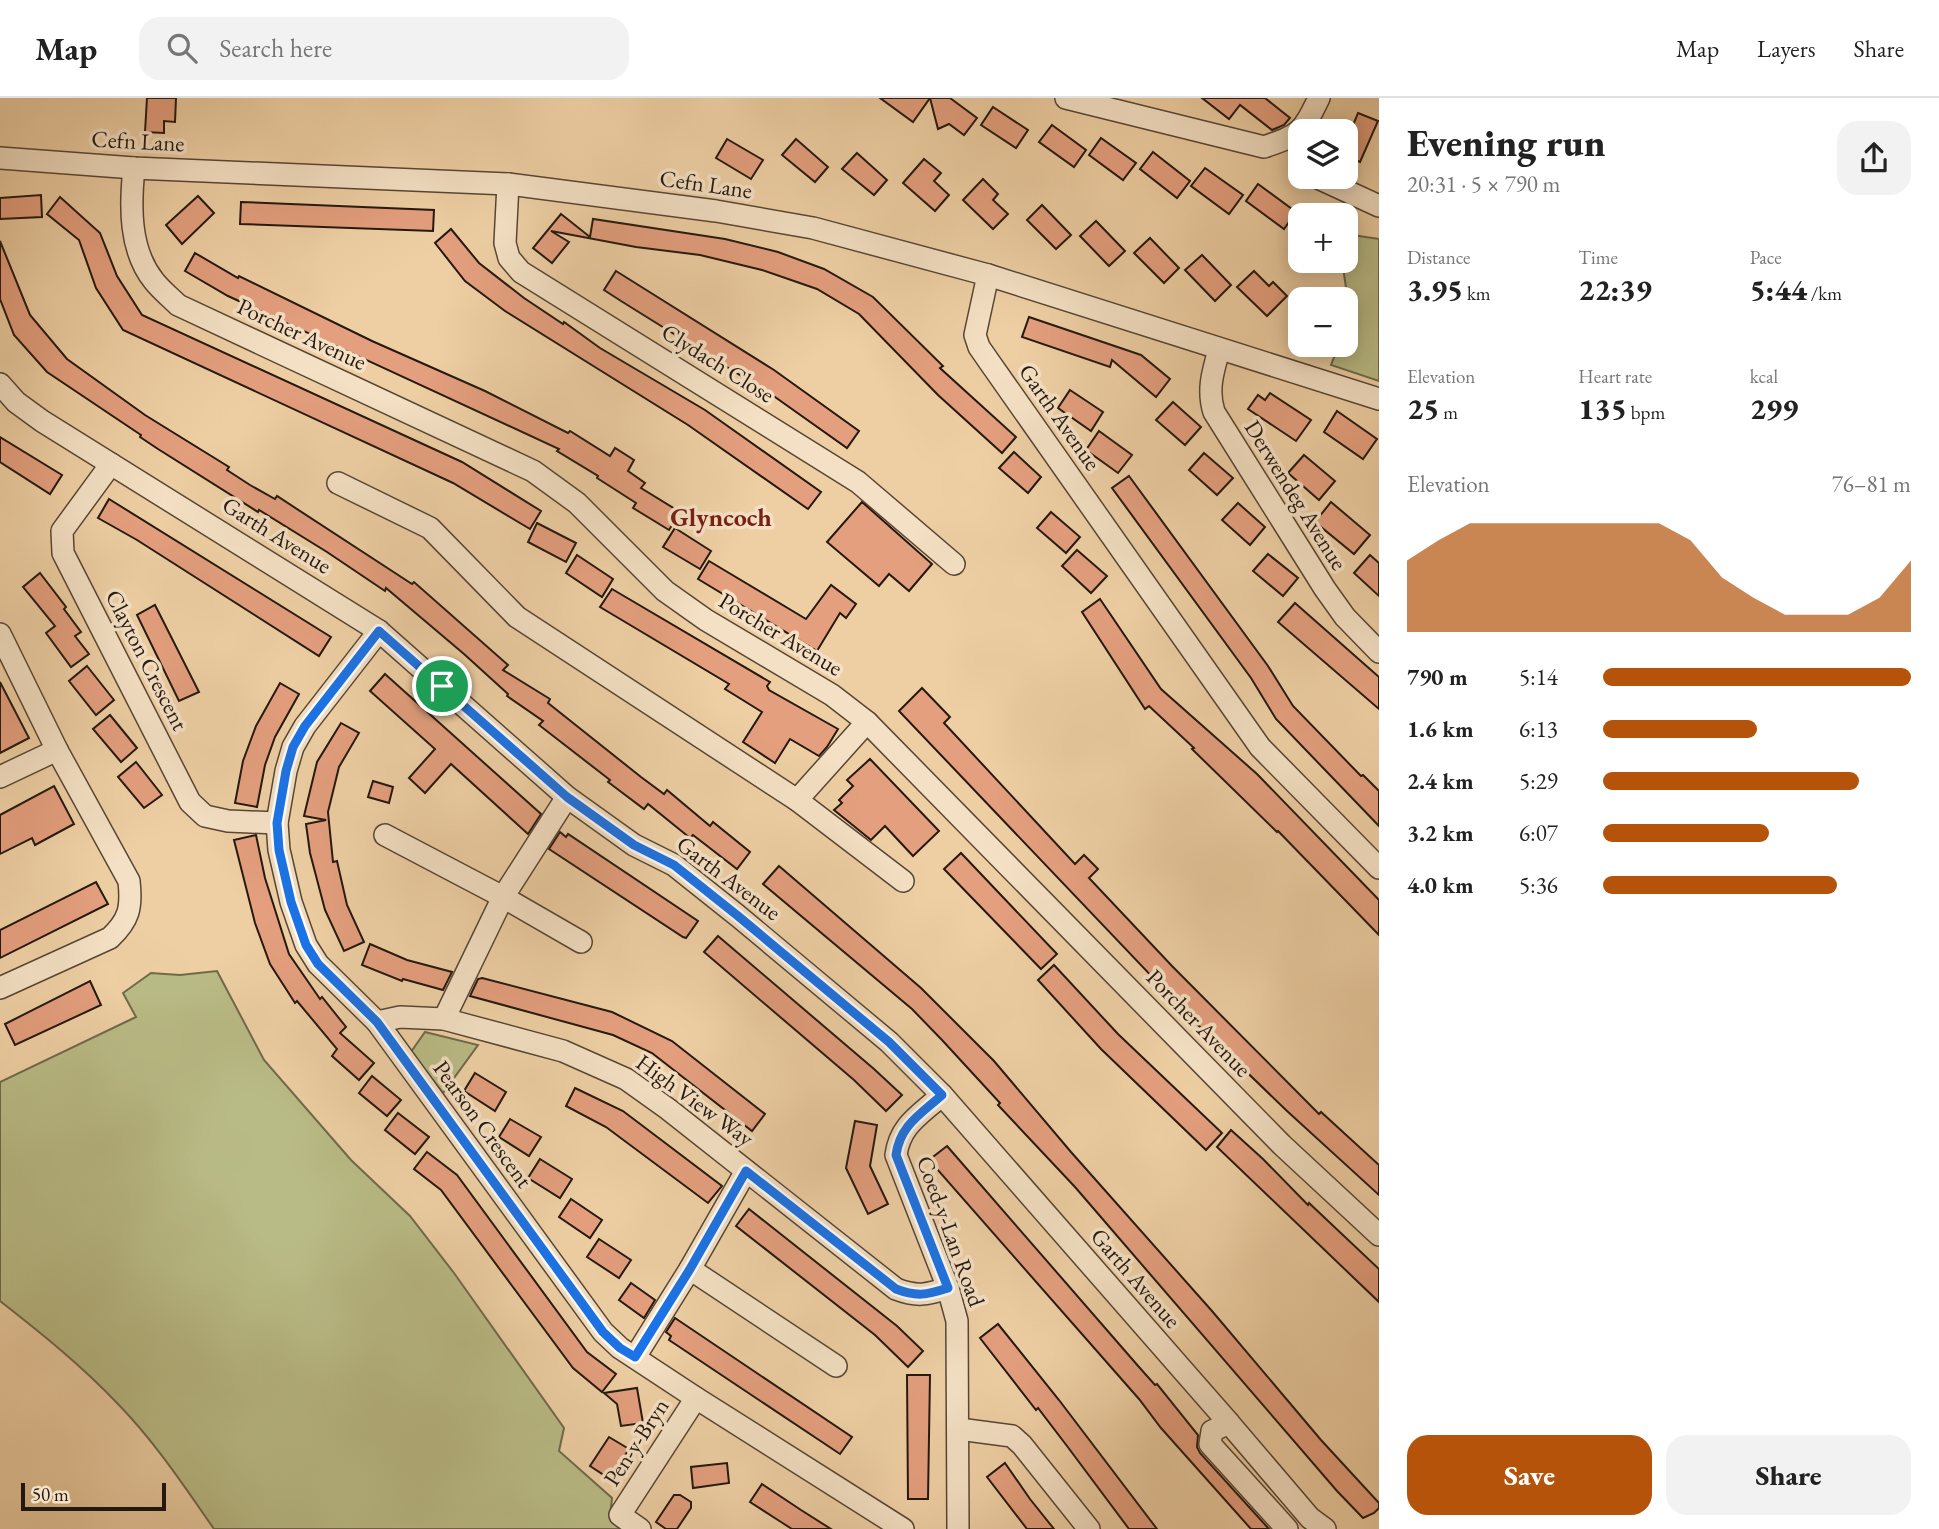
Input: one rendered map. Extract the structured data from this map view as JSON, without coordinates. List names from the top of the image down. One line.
{"streets":{"street":["Cefn Lane","Porcher Avenue","Clydach Close","Garth Avenue","Derwendeg Avenue","Clayton Crescent","High View Way","Pearson Crescent","Coed-y-Lan Road","Pen-y-Bryn"]},"crossings":[["Cefn Lane","Porcher Avenue"],["Cefn Lane","Clydach Close"],["Cefn Lane","Garth Avenue"],["Cefn Lane","Derwendeg Avenue"],["Garth Avenue","Clayton Crescent"],["Garth Avenue","Pearson Crescent"],["Garth Avenue","Coed-y-Lan Road"],["Clayton Crescent","Pearson Crescent"],["High View Way","Pearson Crescent"],["High View Way","Coed-y-Lan Road"],["Pearson Crescent","Pen-y-Bryn"]],"districts":["Glyncoch"],"scale_bar":"50 m","page":{"header":"Map","search":"Search here","nav":["Map","Layers","Share"],"heading":["Evening run","20:31 · 5 × 790 m"],"map_buttons":["+","−"],"stats":[["Distance","3.95 km"],["Time","22:39"],["Pace","5:44 /km"],["Elevation","25 m"],["Heart rate","135 bpm"],["kcal","299"]],"chart":["Elevation","76–81 m"],"list":[{"name":"790 m","note":"5:14"},{"name":"1.6 km","note":"6:13"},{"name":"2.4 km","note":"5:29"},{"name":"3.2 km","note":"6:07"},{"name":"4.0 km","note":"5:36"}],"buttons":["Save","Share"],"scale":"50 m"}}
